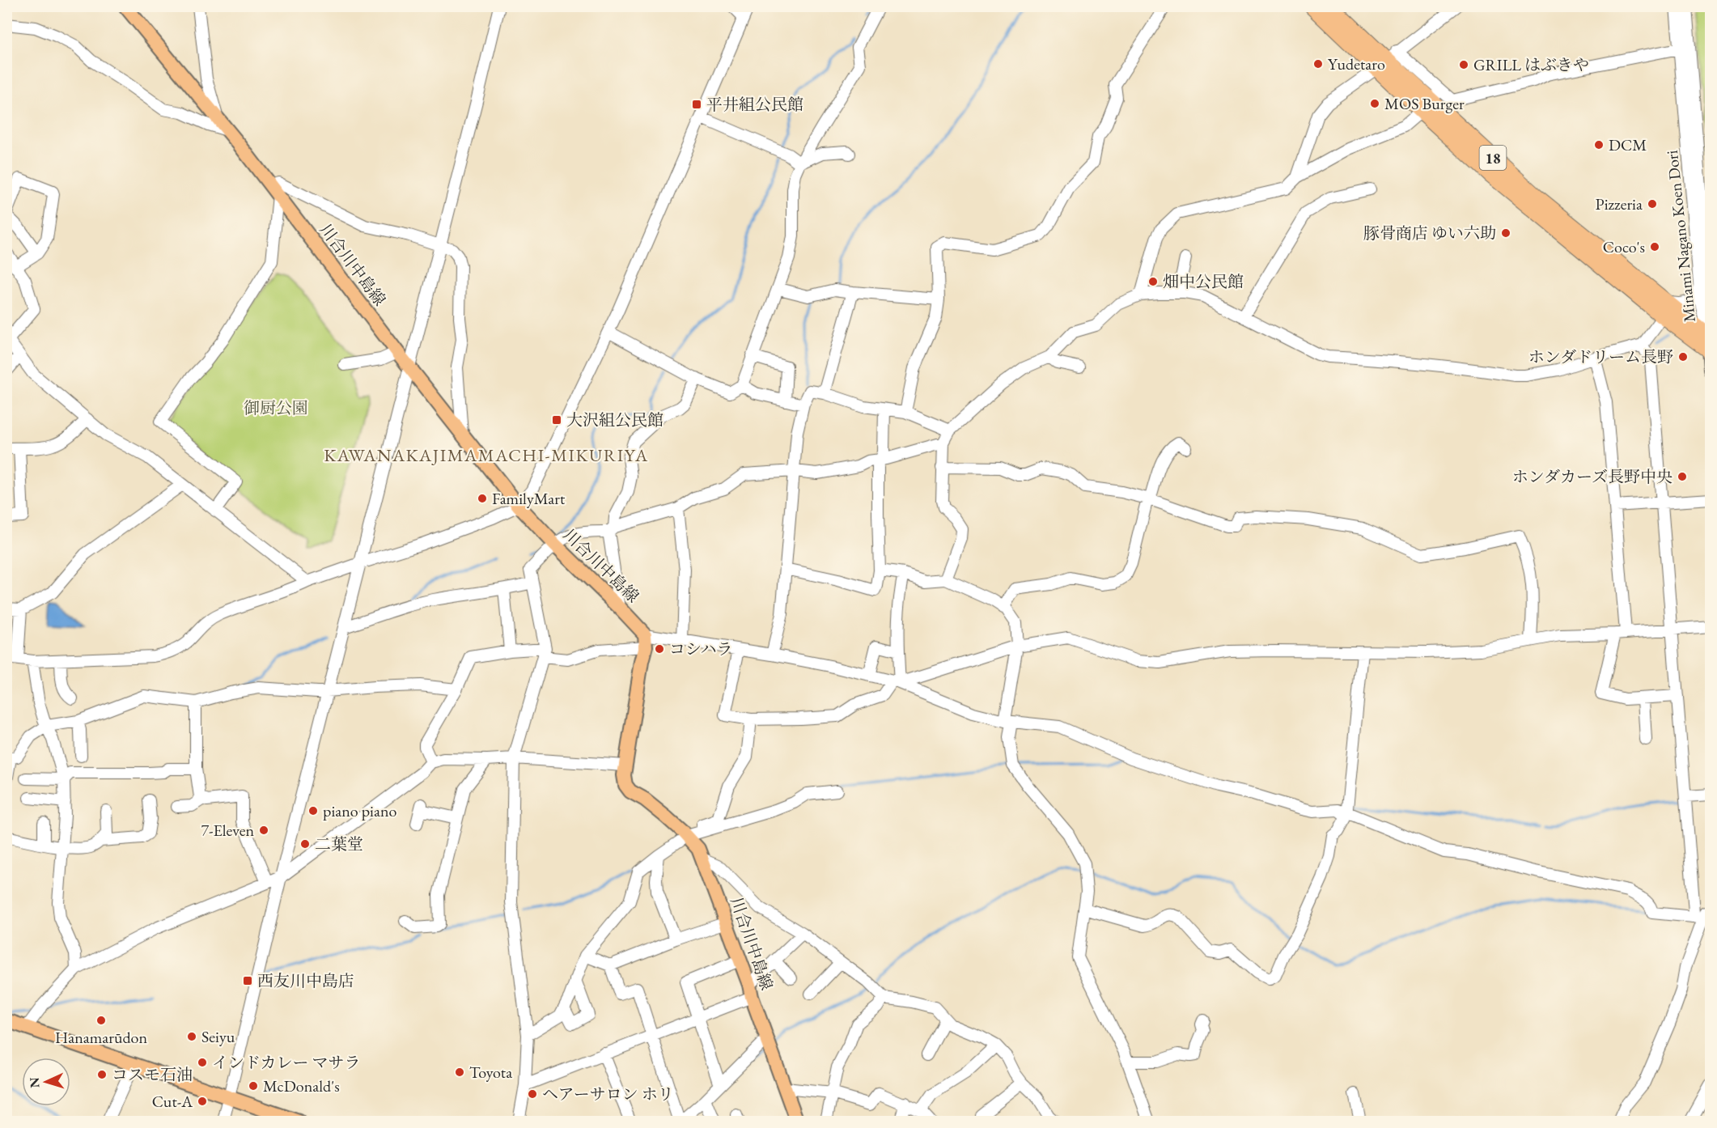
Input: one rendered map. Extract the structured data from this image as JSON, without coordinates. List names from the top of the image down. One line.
{"streets":{"highway":["18"],"main road":["川合川中島線"],"street":["Minami Nagano Koen Dori"]},"crossings":[["18","Minami Nagano Koen Dori"]],"districts":["KAWANAKAJIMAMACHI-MIKURIYA"],"parks":["御厨公園"],"places":{"other":["Yudetaro","GRILL はぶきや","MOS Burger","DCM","Pizzeria","豚骨商店 ゆい六助","Coco's","畑中公民館","ホンダドリーム長野","ホンダカーズ長野中央","FamilyMart","コシハラ","piano piano","7-Eleven","二葉堂","Hanamarūdon","Seiyu","インドカレー マサラ","Toyota","コスモ石油","McDonald's","ヘアーサロン ホリ","Cut-A"],"transit":["平井組公民館","大沢組公民館","西友川中島店"]},"north":"left"}
